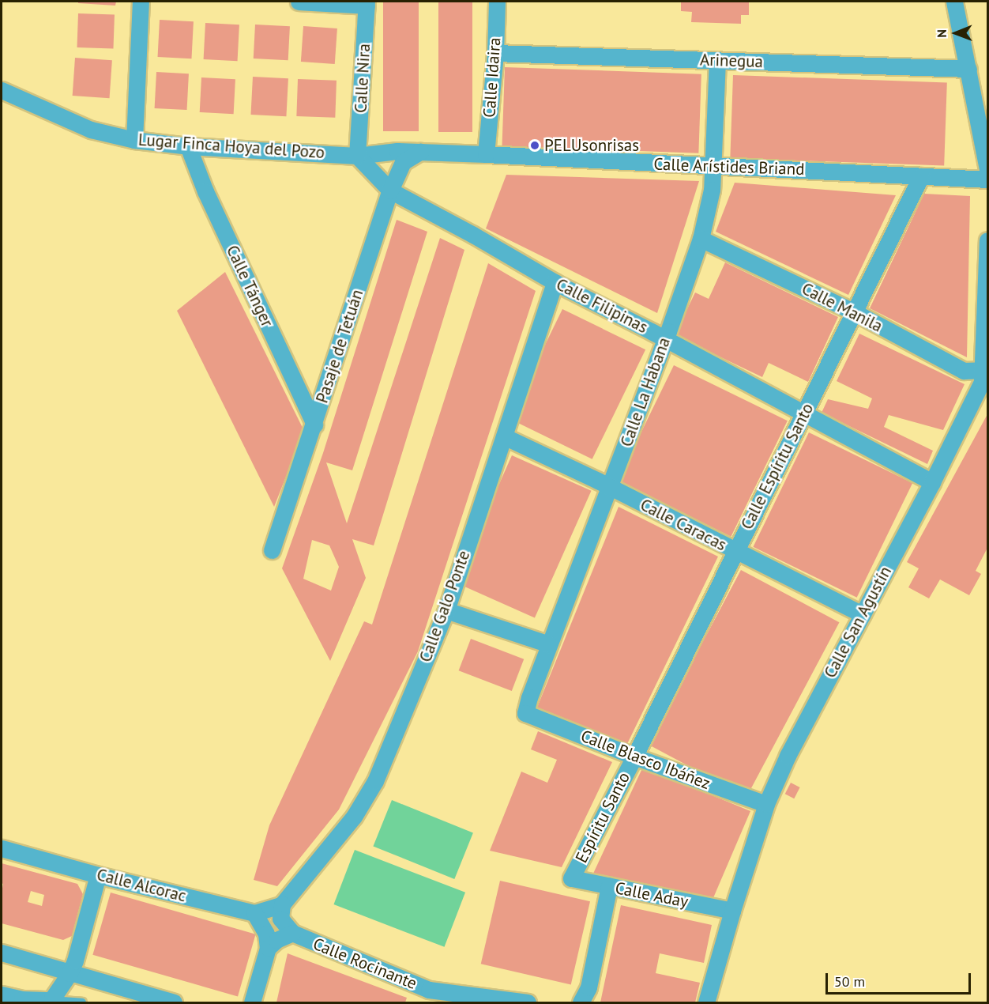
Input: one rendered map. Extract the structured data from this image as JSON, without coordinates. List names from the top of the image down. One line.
{"streets":{"street":["Arinegua","Calle Idaira","Calle Nira","Lugar Finca Hoya del Pozo","Calle Arístides Briand","Calle Tánger","Calle Filipinas","Calle Manila","Pasaje de Tetuán","Calle La Habana","Calle Espíritu Santo","Calle Caracas","Calle Galo Ponte","Calle San Agustín","Calle Blasco Ibáñez","Espíritu Santo","Calle Alcorac","Calle Aday","Calle Rocinante"]},"crossings":[["Arinegua","Calle Idaira"],["Arinegua","Calle La Habana"],["Calle Idaira","Calle Arístides Briand"],["Calle Nira","Lugar Finca Hoya del Pozo"],["Calle Nira","Calle Arístides Briand"],["Calle Nira","Calle Filipinas"],["Lugar Finca Hoya del Pozo","Calle Arístides Briand"],["Lugar Finca Hoya del Pozo","Calle Tánger"],["Lugar Finca Hoya del Pozo","Calle Filipinas"],["Calle Arístides Briand","Calle Filipinas"],["Calle Arístides Briand","Pasaje de Tetuán"],["Calle Arístides Briand","Calle La Habana"],["Calle Arístides Briand","Calle Espíritu Santo"],["Calle Tánger","Pasaje de Tetuán"],["Calle Filipinas","Pasaje de Tetuán"],["Calle Filipinas","Calle La Habana"],["Calle Filipinas","Calle Espíritu Santo"],["Calle Filipinas","Calle Galo Ponte"],["Calle Filipinas","Calle San Agustín"],["Calle Manila","Calle La Habana"],["Calle Manila","Calle Espíritu Santo"],["Calle Manila","Calle San Agustín"],["Calle La Habana","Calle Caracas"],["Calle La Habana","Calle Blasco Ibáñez"],["Calle Espíritu Santo","Calle Caracas"],["Calle Espíritu Santo","Calle Blasco Ibáñez"],["Calle Espíritu Santo","Espíritu Santo"],["Calle Caracas","Calle Galo Ponte"],["Calle Caracas","Calle San Agustín"],["Calle Galo Ponte","Calle Rocinante"],["Calle San Agustín","Calle Blasco Ibáñez"],["Calle San Agustín","Calle Aday"],["Calle Blasco Ibáñez","Espíritu Santo"],["Espíritu Santo","Calle Aday"]],"places":["PELUsonrisas"],"scale_bar":"50 m","north":"left"}
